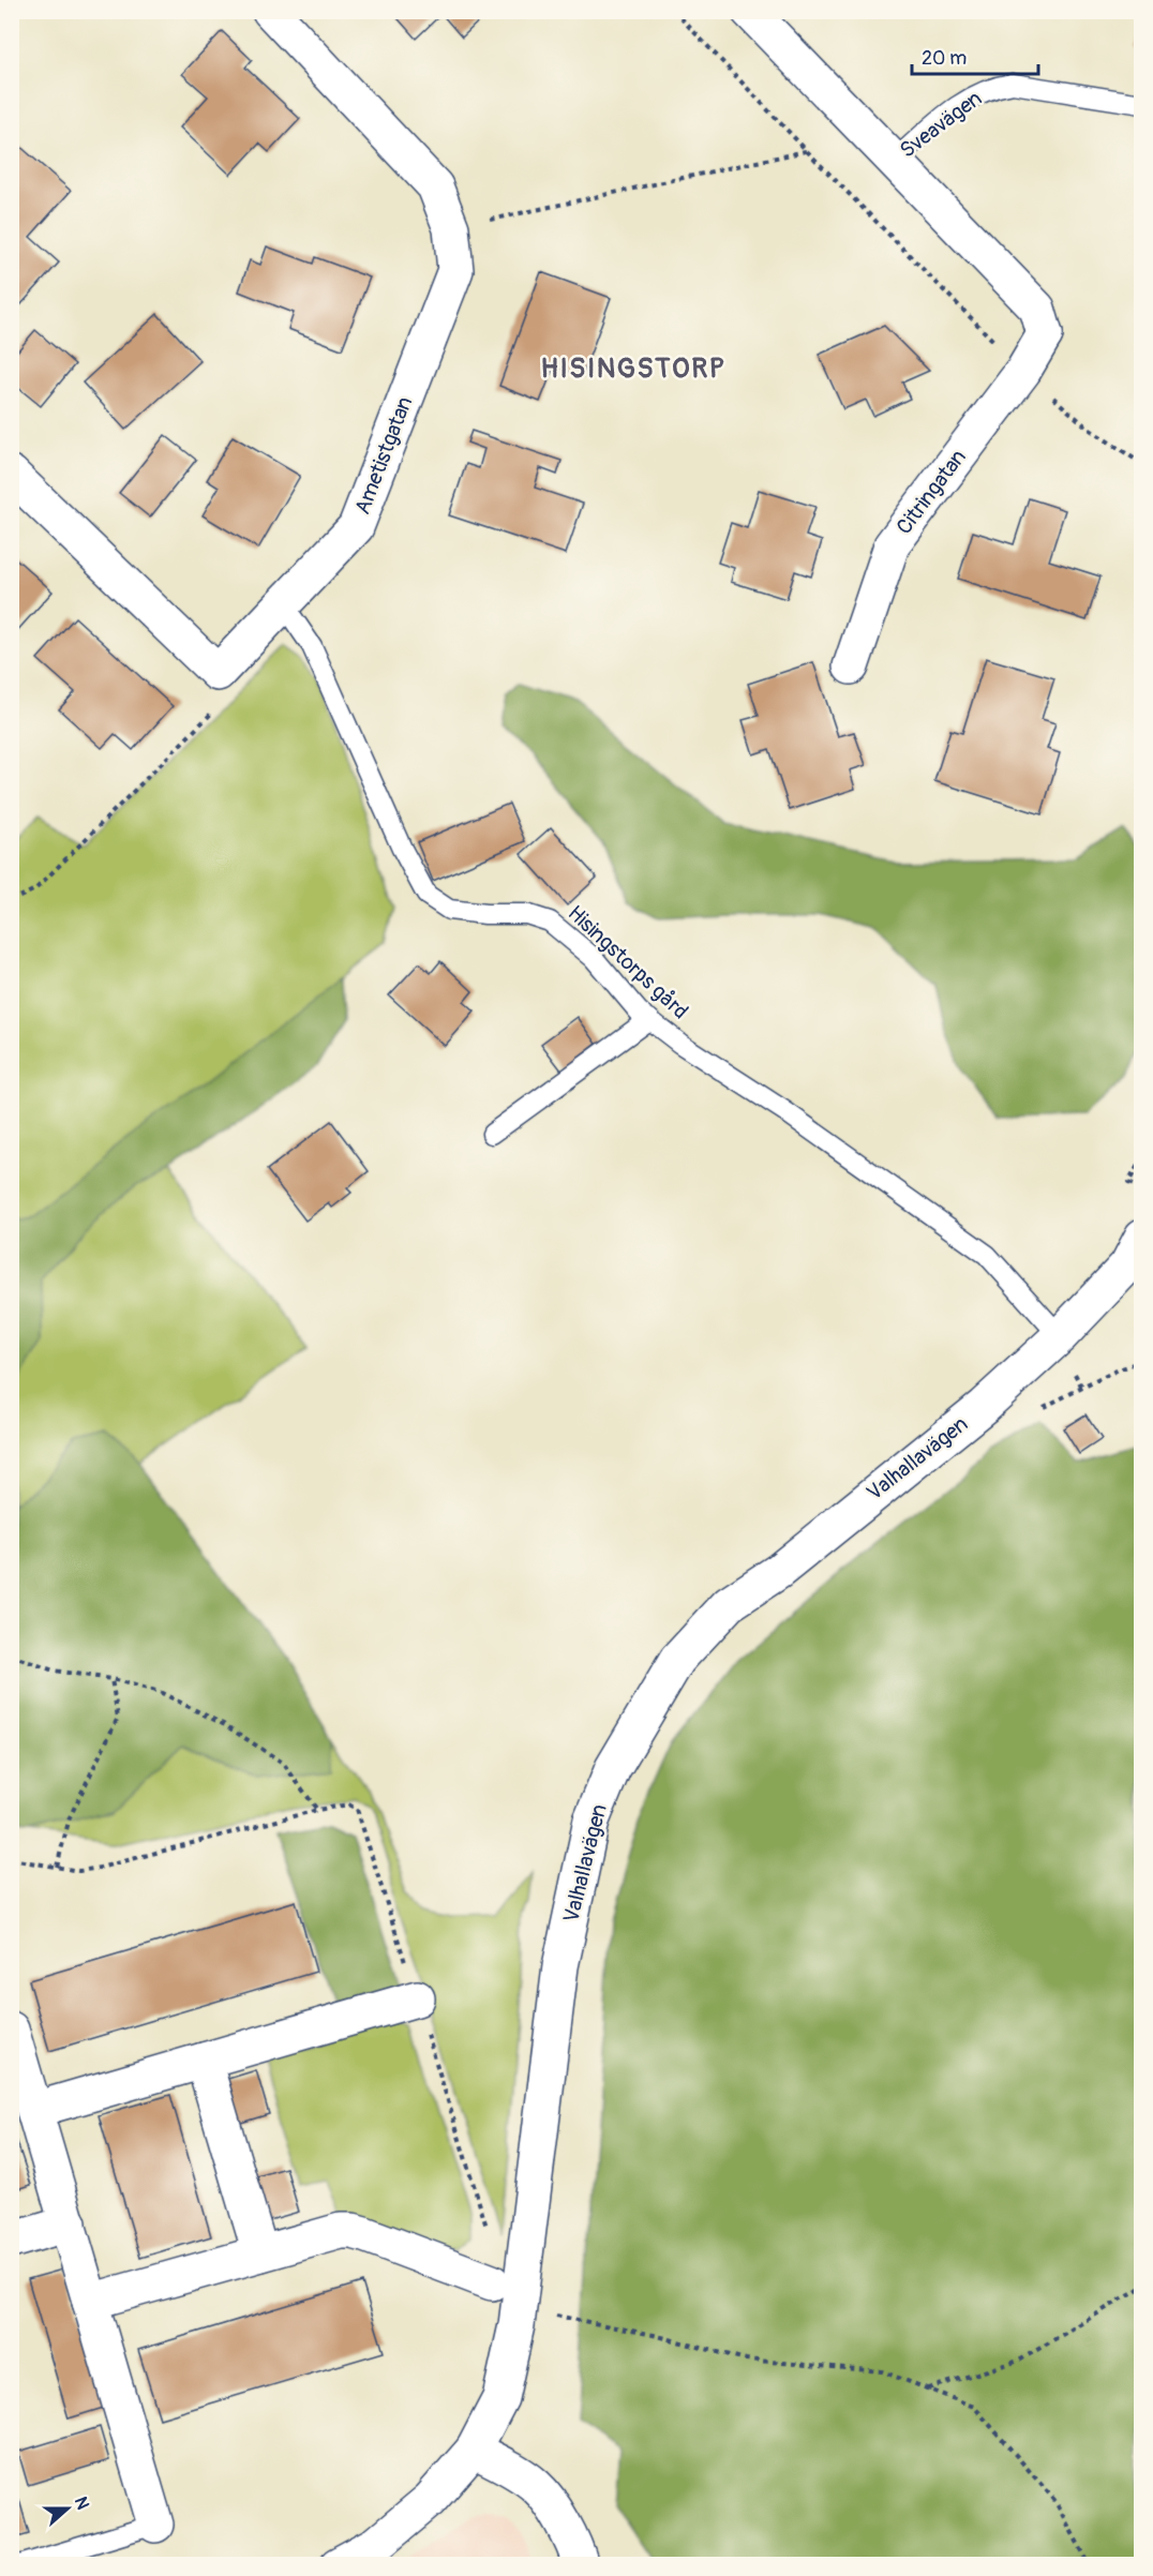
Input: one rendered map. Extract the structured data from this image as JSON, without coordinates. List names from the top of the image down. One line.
{"streets":{"street":["Sveavägen","Ametistgatan","Citringatan","Valhallavägen"],"lane":["Hisingstorps gård"]},"crossings":[["Sveavägen","Citringatan"],["Ametistgatan","Hisingstorps gård"],["Hisingstorps gård","Valhallavägen"]],"districts":["HISINGSTORP"],"scale_bar":"20 m","north":"right"}
